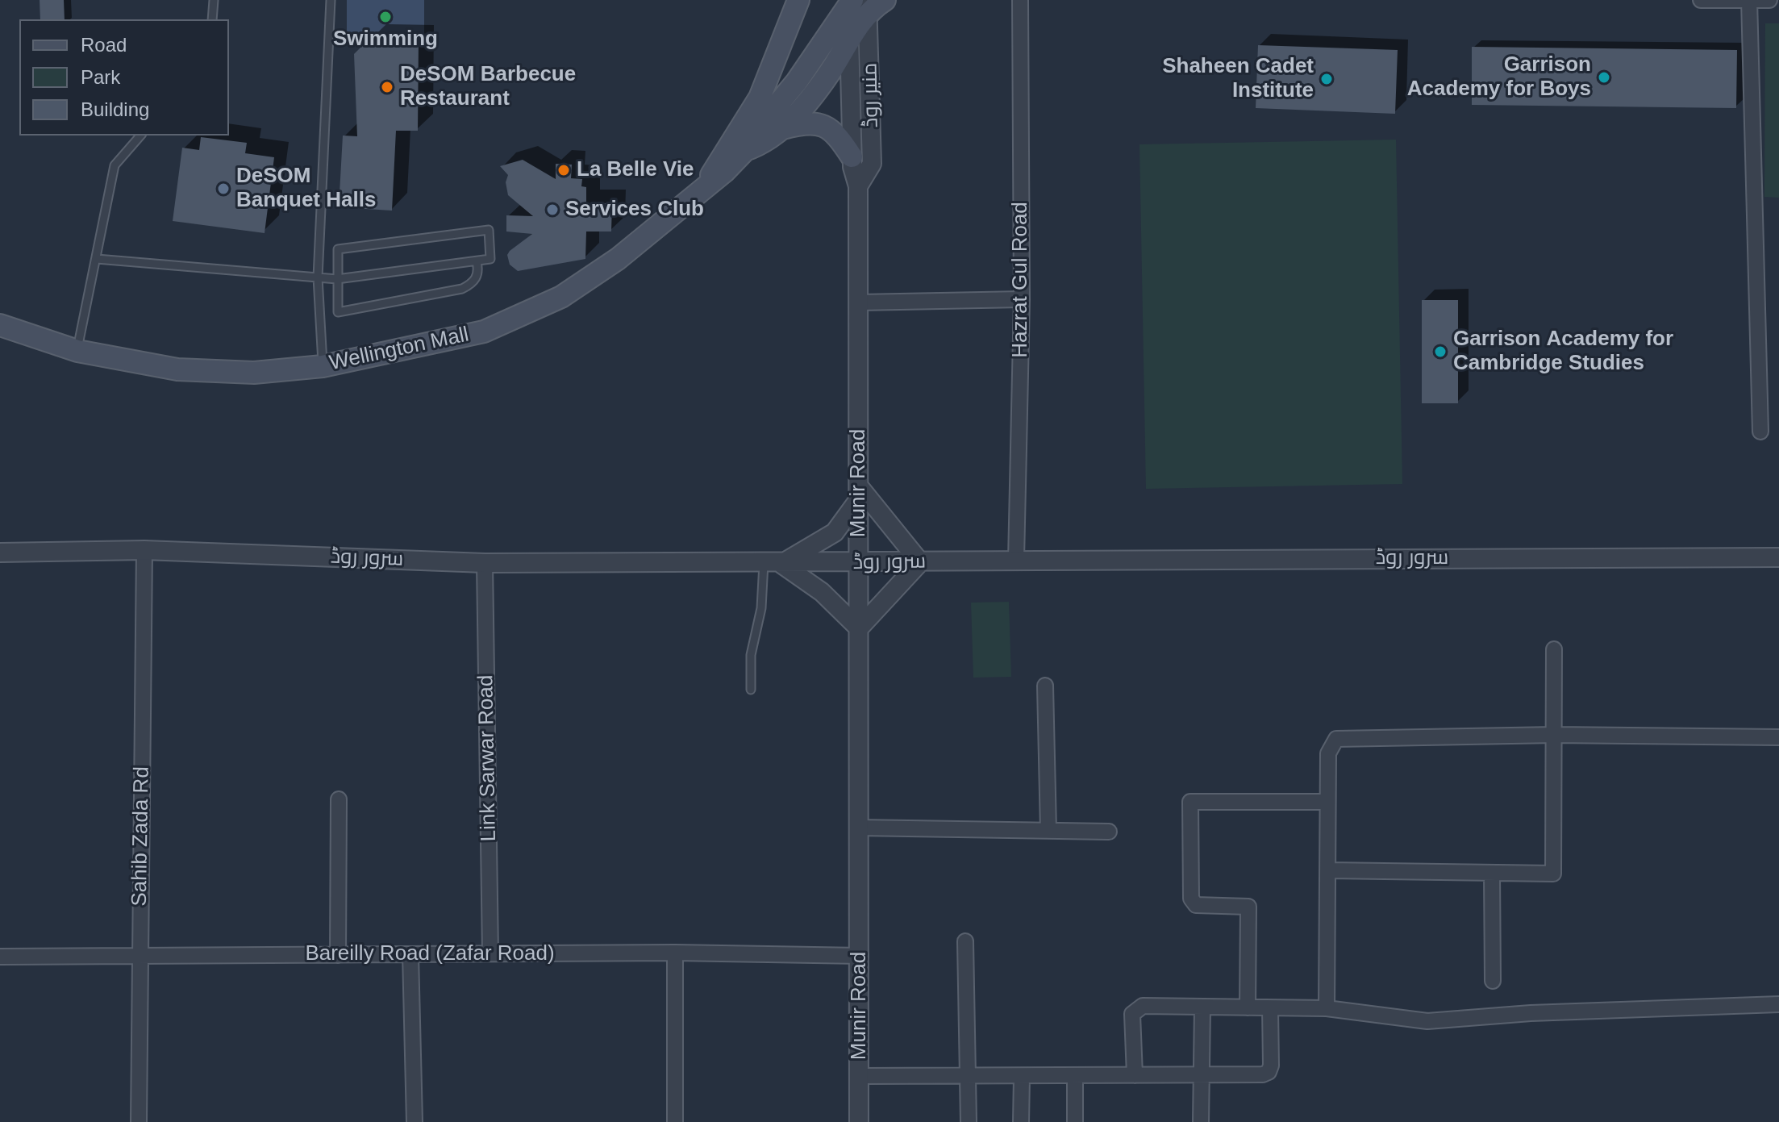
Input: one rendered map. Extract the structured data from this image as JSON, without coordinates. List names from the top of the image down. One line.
{"streets":{"main road":["Wellington Mall"],"street":["منیر روڈ","Hazrat Gul Road","Munir Road","سرور روڈ","Link Sarwar Road","Sahib Zada Rd","Bareilly Road (Zafar Road)"]},"crossings":[["منیر روڈ","Wellington Mall"],["منیر روڈ","Munir Road"],["Hazrat Gul Road","سرور روڈ"],["Wellington Mall","Munir Road"],["Munir Road","سرور روڈ"],["Munir Road","Bareilly Road (Zafar Road)"],["سرور روڈ","Link Sarwar Road"],["سرور روڈ","Sahib Zada Rd"],["Link Sarwar Road","Bareilly Road (Zafar Road)"],["Sahib Zada Rd","Bareilly Road (Zafar Road)"]],"places":["Swimming","Garrison Academy for Boys","Shaheen Cadet Institute","DeSOM Barbecue Restaurant","La Belle Vie","DeSOM Banquet Halls","Services Club","Garrison Academy for Cambridge Studies"],"legend":["Road","Park","Building"]}
